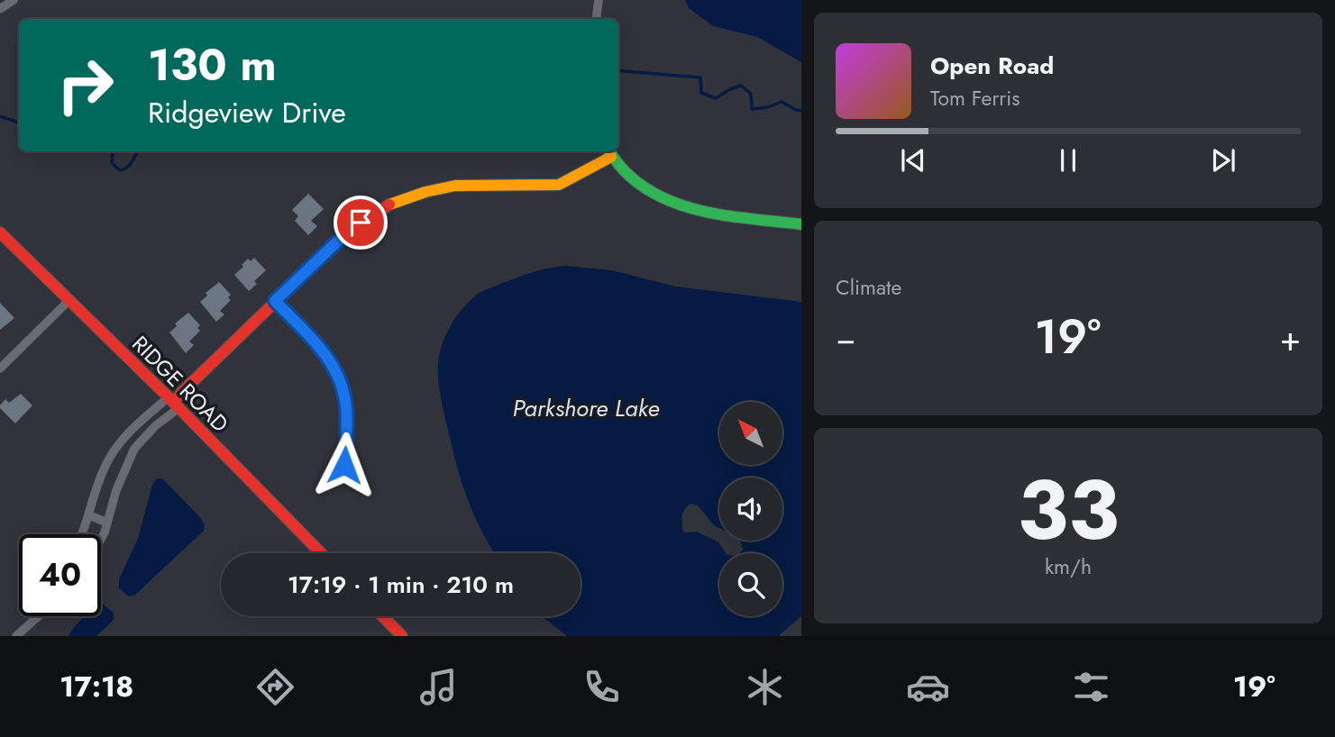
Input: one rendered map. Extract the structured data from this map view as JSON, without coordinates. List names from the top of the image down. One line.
{"streets":{"street":["RIDGE ROAD"]},"water":["Parkshore Lake"],"north":"top left","page":{"turn":["130 m","Ridgeview Drive"],"song":["Open Road","Tom Ferris"],"tile":["Climate",["33","km/h"]],"heat":["−","19°","+"],"limit":"40","trip":"17:19 · 1 min · 210 m","tabs":["17:18","19°"]}}
